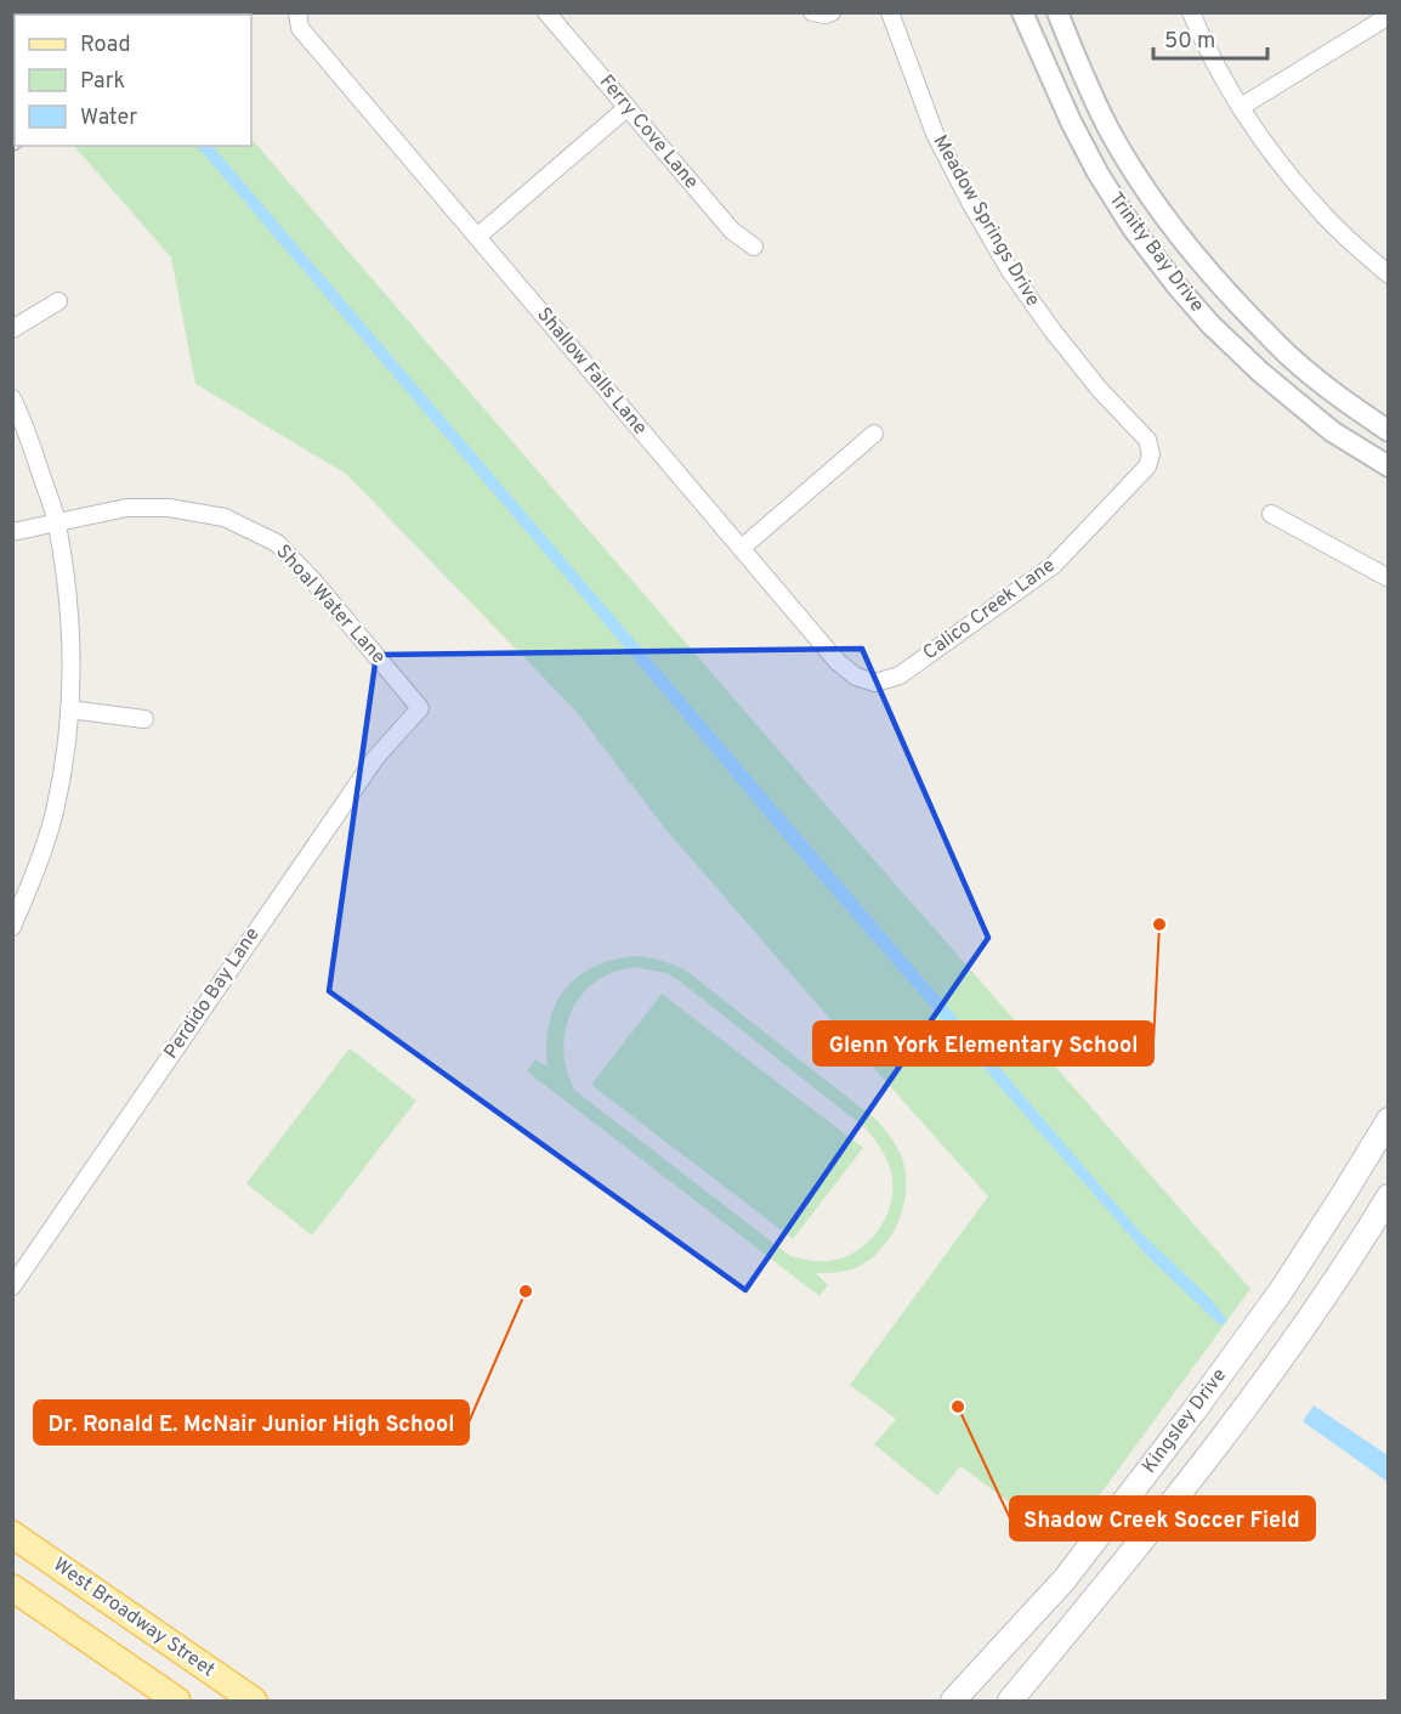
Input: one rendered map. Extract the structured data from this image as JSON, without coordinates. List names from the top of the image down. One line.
{"streets":{"main road":["Kingsley Drive","West Broadway Street"],"street":["Ferry Cove Lane","Meadow Springs Drive","Trinity Bay Drive","Shallow Falls Lane","Shoal Water Lane","Calico Creek Lane","Perdido Bay Lane"]},"crossings":[["Meadow Springs Drive","Calico Creek Lane"],["Shallow Falls Lane","Calico Creek Lane"],["Shoal Water Lane","Perdido Bay Lane"]],"places":["Glenn York Elementary School","Dr. Ronald E. McNair Junior High School","Shadow Creek Soccer Field"],"legend":["Road","Park","Water"],"scale_bar":"50 m"}
